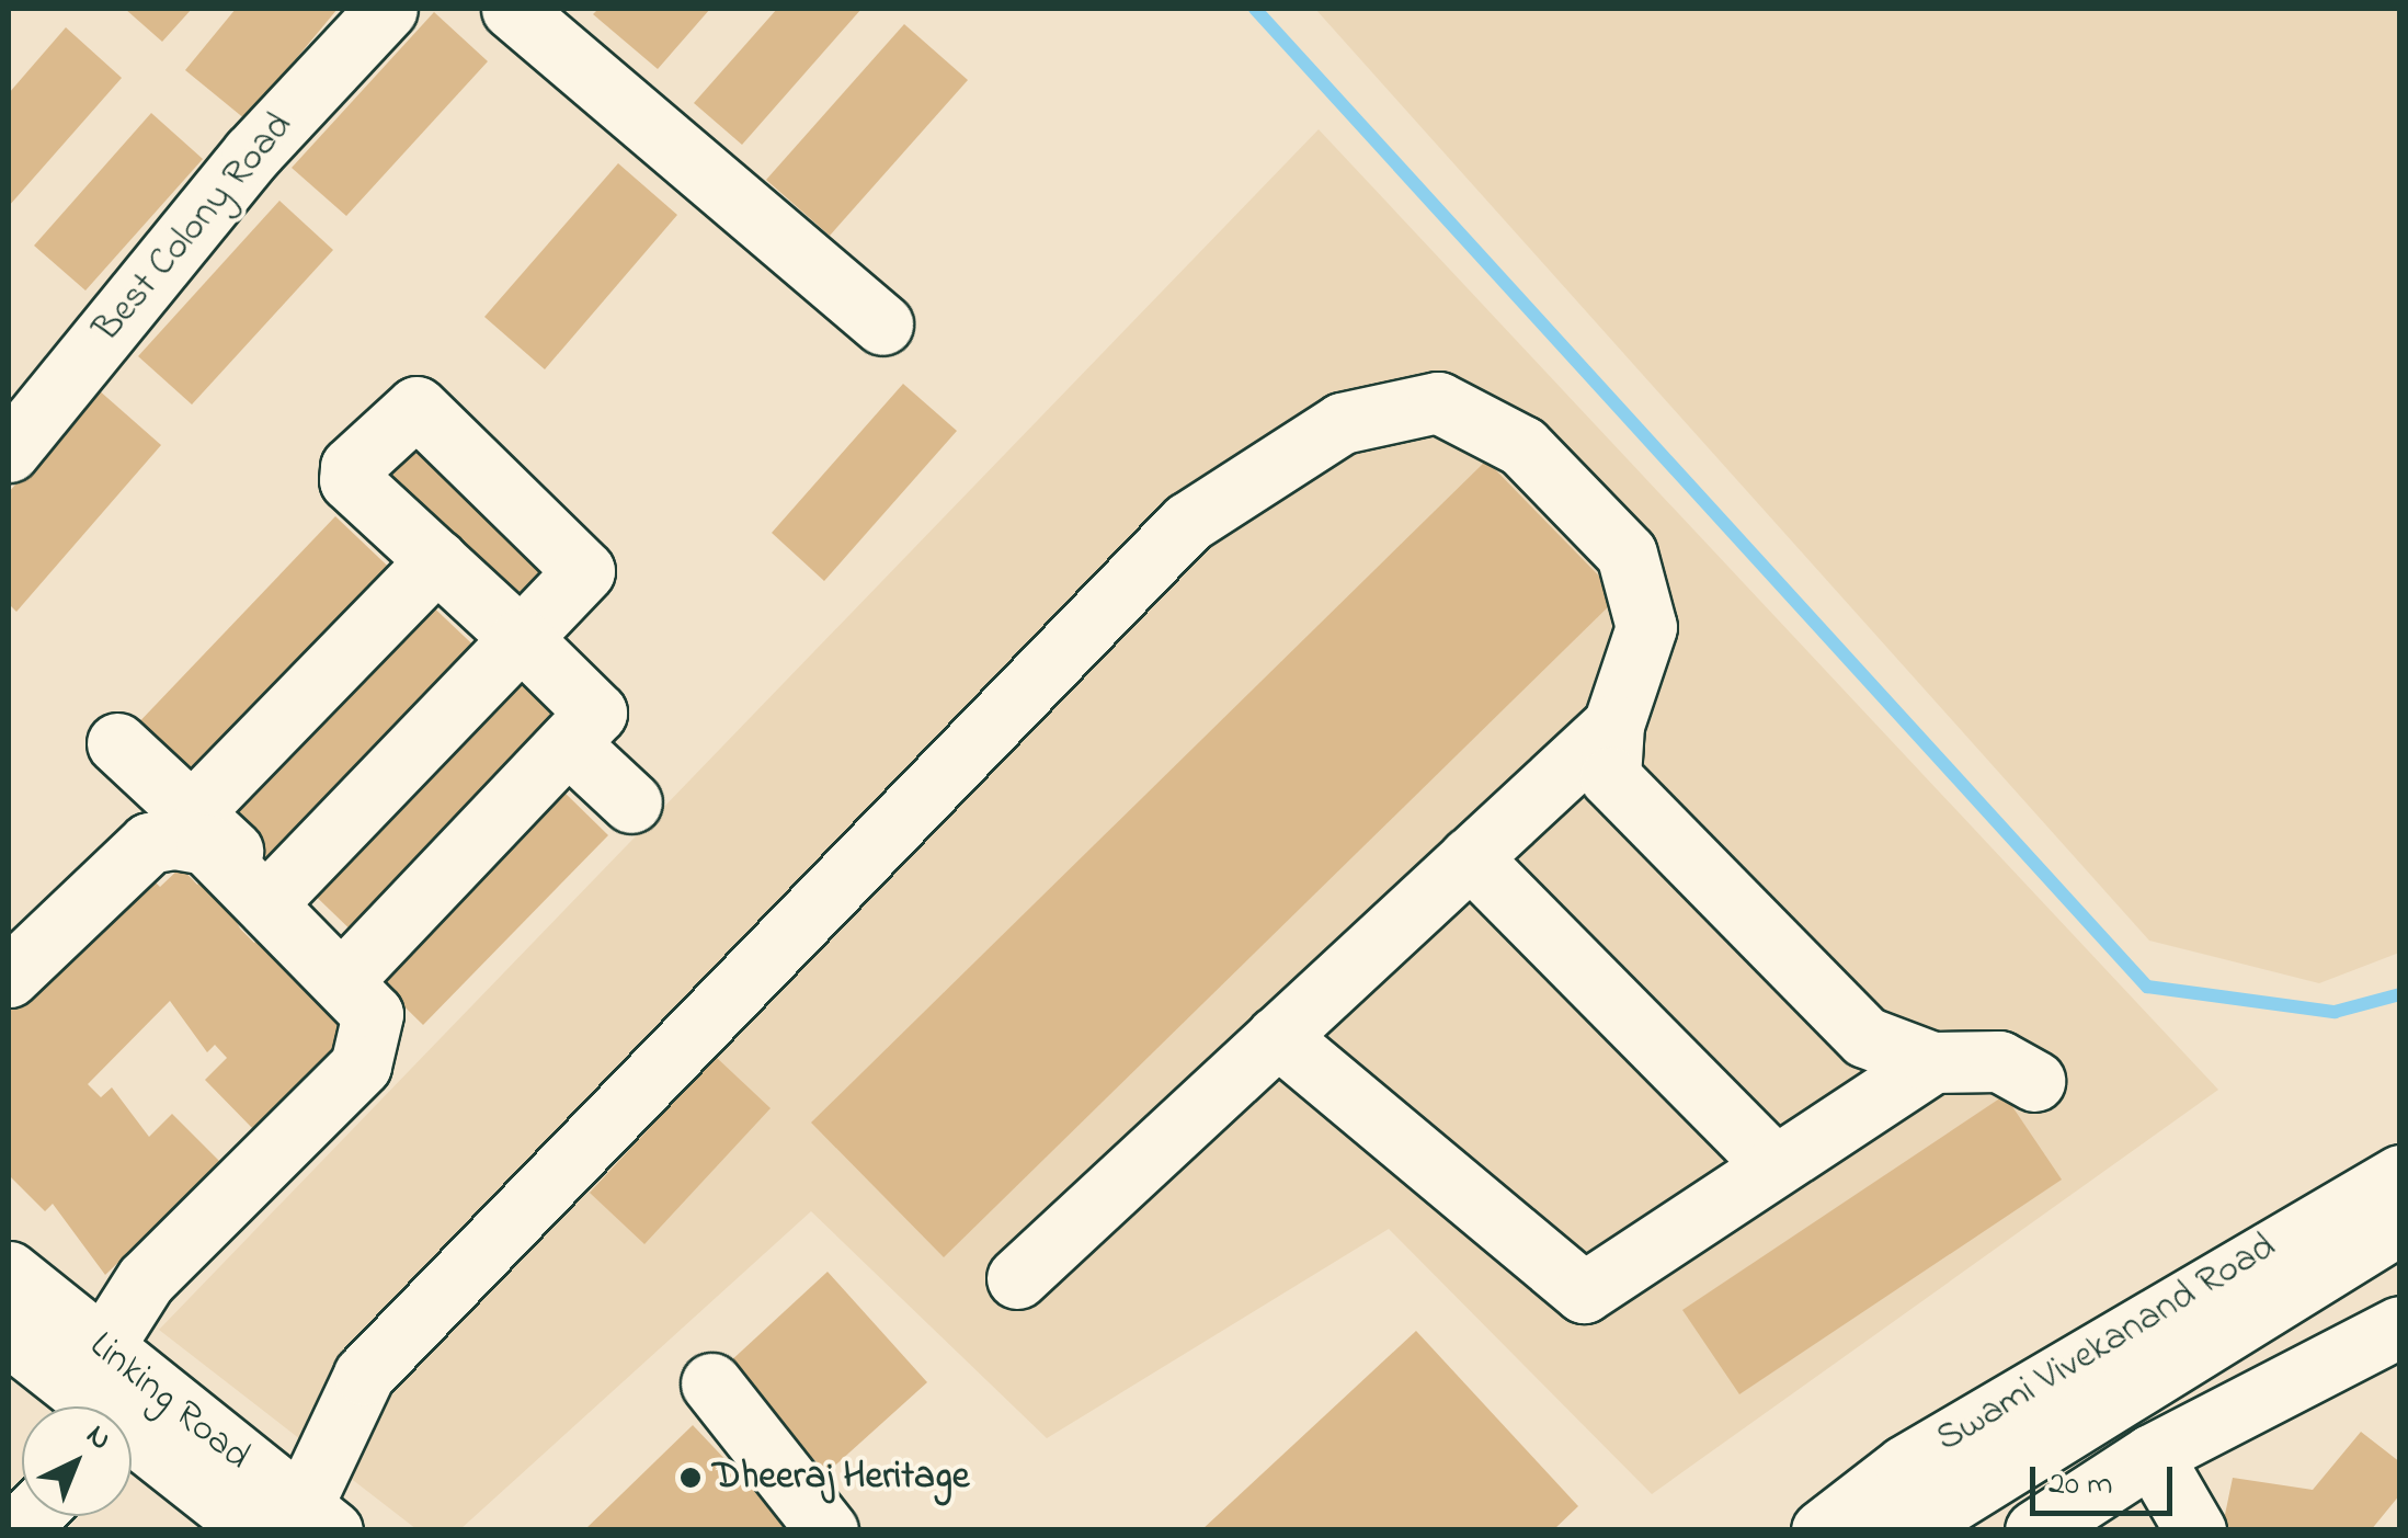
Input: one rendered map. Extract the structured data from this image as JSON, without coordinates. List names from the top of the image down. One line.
{"streets":{"street":["Best Colony Road","Swami Vivekanand Road","Linking Road"]},"places":["Dheeraj Heritage"],"scale_bar":"20 m","north":"top right"}
